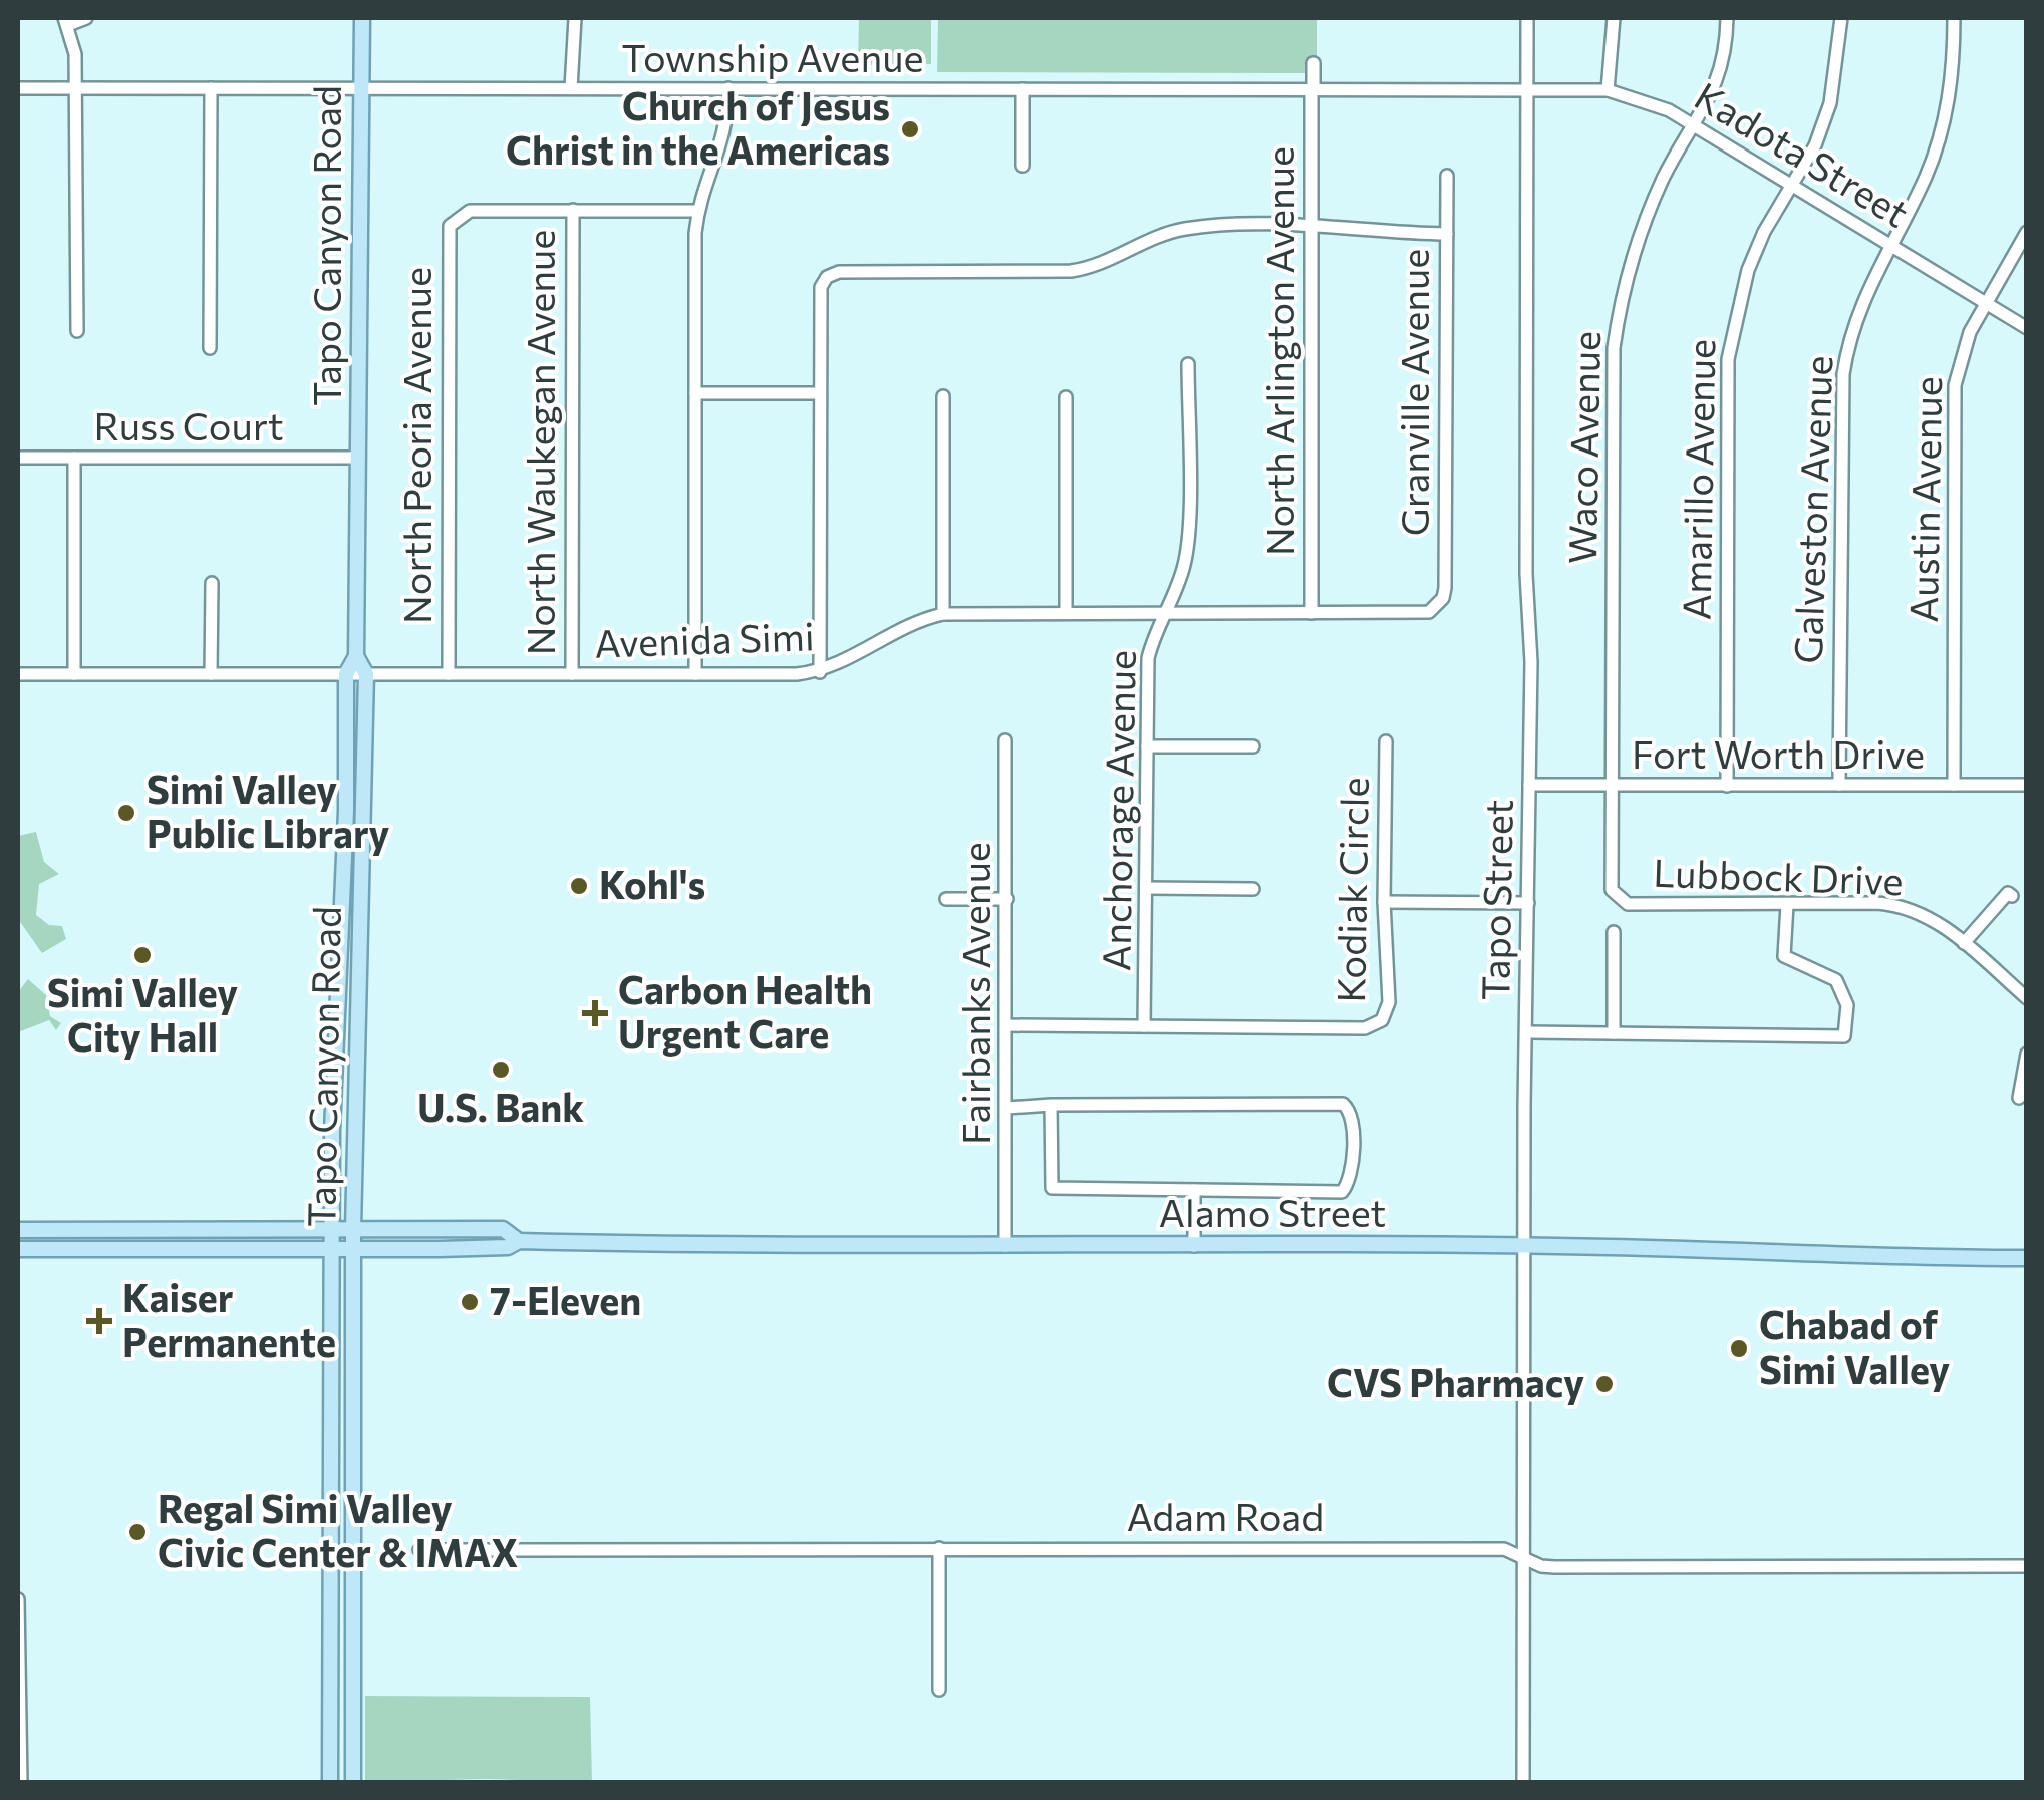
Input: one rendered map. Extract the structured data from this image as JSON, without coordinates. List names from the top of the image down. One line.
{"streets":{"main road":["Tapo Canyon Road","Alamo Street"],"street":["Township Avenue","Kadota Street","North Arlington Avenue","Granville Avenue","Russ Court","North Waukegan Avenue","North Peoria Avenue","Waco Avenue","Amarillo Avenue","Austin Avenue","Galveston Avenue","Avenida Simi","Fort Worth Drive","Anchorage Avenue","Lubbock Drive","Kodiak Circle","Tapo Street","Fairbanks Avenue","Adam Road"]},"crossings":[["Township Avenue","Kadota Street"],["Township Avenue","Tapo Canyon Road"],["Township Avenue","North Arlington Avenue"],["Township Avenue","Tapo Street"],["Kadota Street","Waco Avenue"],["Kadota Street","Amarillo Avenue"],["Kadota Street","Austin Avenue"],["Kadota Street","Galveston Avenue"],["Kadota Street","Tapo Street"],["Tapo Canyon Road","Russ Court"],["Tapo Canyon Road","Avenida Simi"],["Tapo Canyon Road","Alamo Street"],["North Arlington Avenue","Avenida Simi"],["Granville Avenue","Avenida Simi"],["North Waukegan Avenue","North Peoria Avenue"],["North Waukegan Avenue","Avenida Simi"],["North Peoria Avenue","Avenida Simi"],["Waco Avenue","Fort Worth Drive"],["Waco Avenue","Lubbock Drive"],["Amarillo Avenue","Fort Worth Drive"],["Austin Avenue","Fort Worth Drive"],["Galveston Avenue","Fort Worth Drive"],["Avenida Simi","Anchorage Avenue"],["Fort Worth Drive","Tapo Street"],["Anchorage Avenue","Kodiak Circle"],["Tapo Street","Alamo Street"],["Tapo Street","Adam Road"],["Fairbanks Avenue","Alamo Street"]],"places":{"other":["Church of Jesus Christ in the Americas","Simi Valley Public Library","Kohl's","Simi Valley City Hall","U.S. Bank","7-Eleven","Chabad of Simi Valley","CVS Pharmacy","Regal Simi Valley Civic Center & IMAX"],"health":["Carbon Health Urgent Care","Kaiser Permanente"]}}
